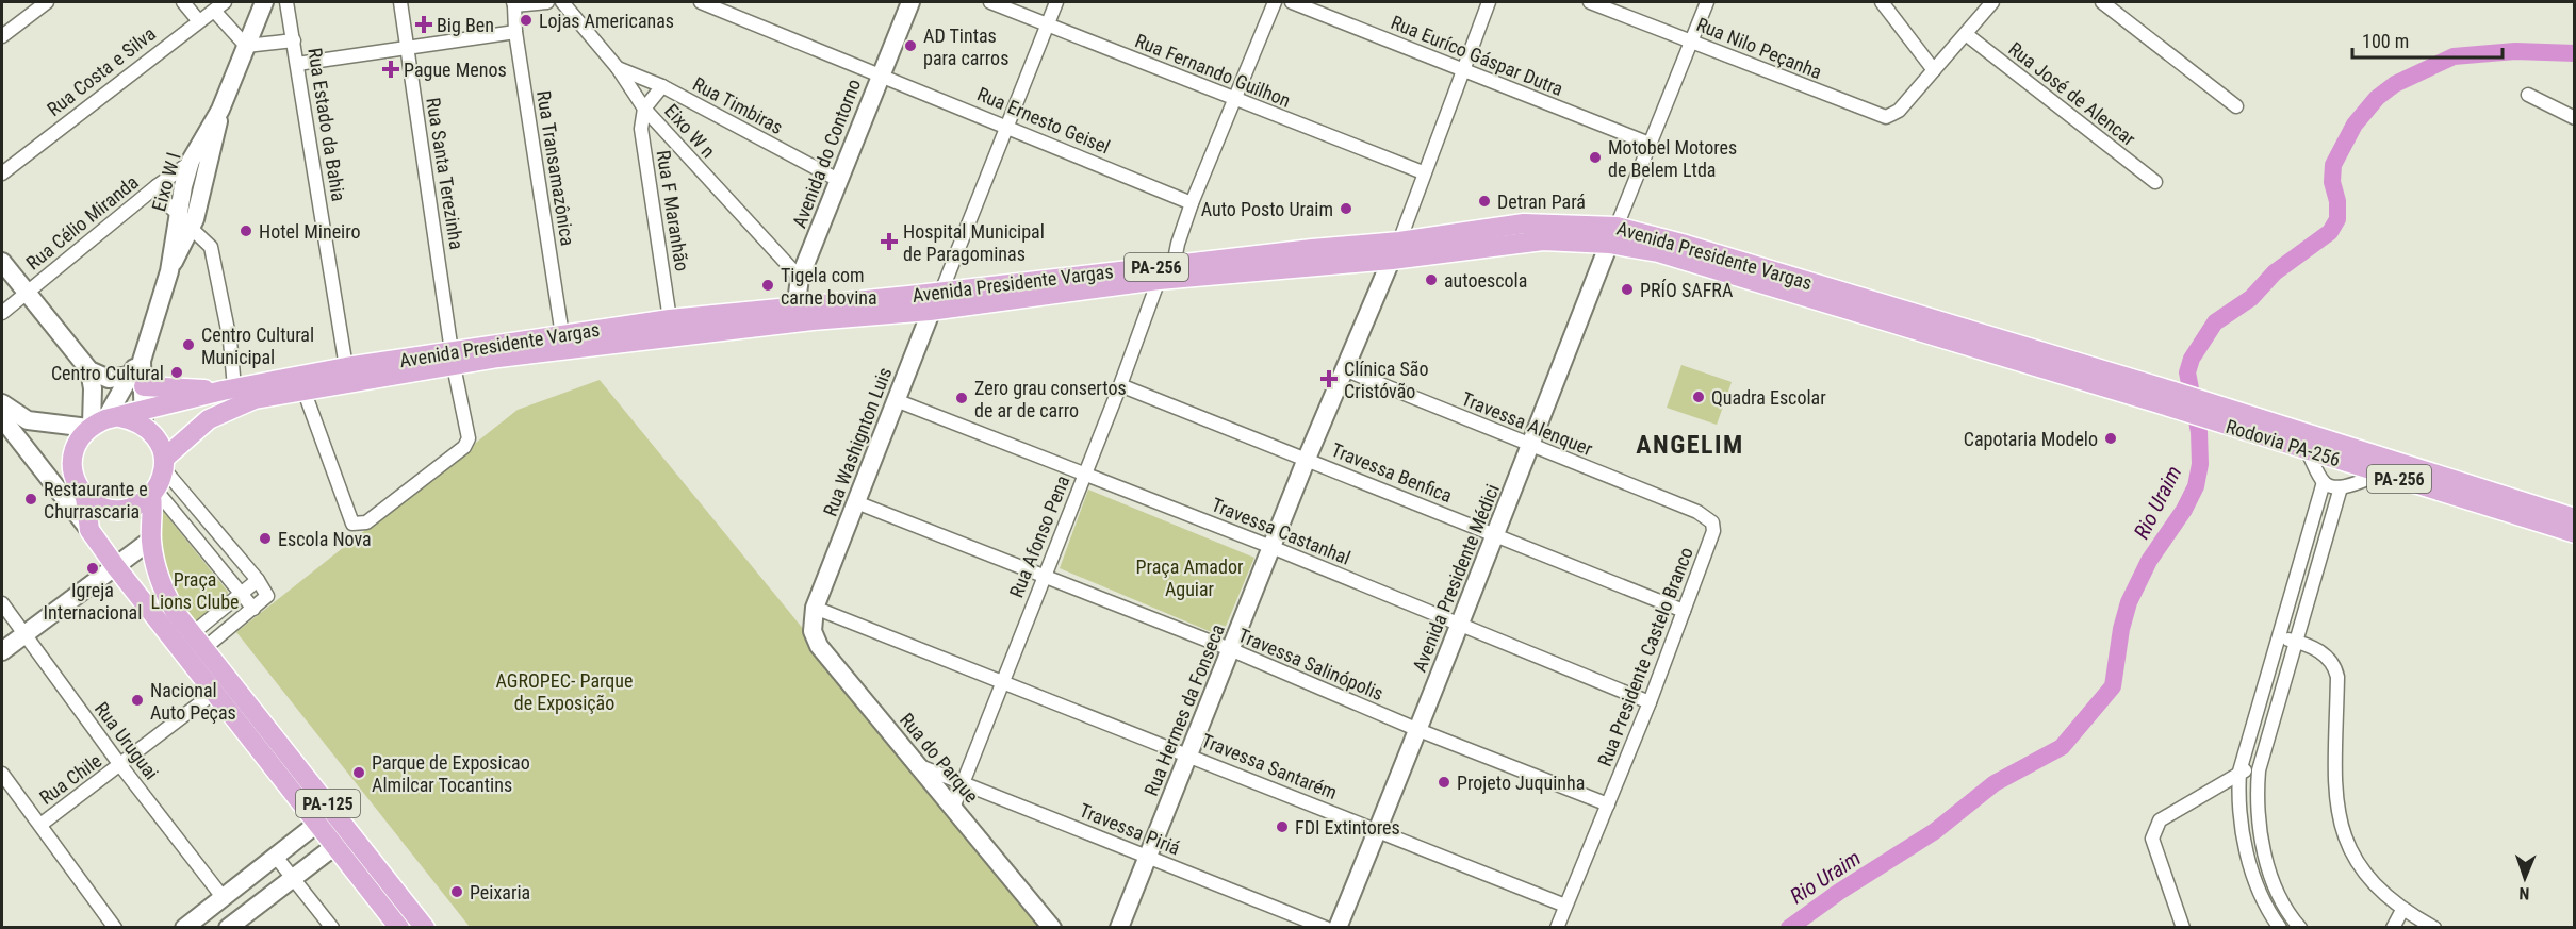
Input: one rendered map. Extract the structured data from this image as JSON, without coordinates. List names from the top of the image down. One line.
{"streets":{"main road":["Avenida Presidente Vargas","PA-256","Rodovia PA-256","PA-125"],"street":["Rua Nilo Peçanha","Rua Euríco Gáspar Dutra","Rua Fernando Guilhon","Rua Costa e Silva","Rua José de Alencar","Rua Timbiras","Rua Ernesto Geisel","Rua Estado da Bahia","Eixo W n","Avenida do Contorno","Rua Transamazônica","Rua Santa Terezinha","Eixo W l","Rua F Maranhão","Rua Célio Miranda","Travessa Alenquer","Rua Washignton Luis","Travessa Benfica","Travessa Castanhal","Rua Afonso Pena","Avenida Presidente Médici","Rua Presidente Castelo Branco","Travessa Salinópolis","Rua Hermes da Fonseca","Rua Uruguai","Rua do Parque","Travessa Santarém","Rua Chile","Travessa Piriá"]},"crossings":[["Rua Timbiras","Eixo W n"],["Rua Timbiras","Avenida do Contorno"],["Rua Ernesto Geisel","Avenida do Contorno"],["Rua Estado da Bahia","Avenida Presidente Vargas"],["Eixo W n","Avenida do Contorno"],["Eixo W n","Rua F Maranhão"],["Avenida do Contorno","Avenida Presidente Vargas"],["Rua Transamazônica","Avenida Presidente Vargas"],["Rua Santa Terezinha","Avenida Presidente Vargas"],["Eixo W l","Rua Célio Miranda"],["Rua F Maranhão","Avenida Presidente Vargas"],["Avenida Presidente Vargas","Rua Washignton Luis"],["Avenida Presidente Vargas","Rodovia PA-256"],["Avenida Presidente Vargas","Rua Afonso Pena"],["Avenida Presidente Vargas","Avenida Presidente Médici"],["Avenida Presidente Vargas","Rua Hermes da Fonseca"],["Avenida Presidente Vargas","PA-125"],["Travessa Alenquer","Avenida Presidente Médici"],["Travessa Alenquer","Rua Presidente Castelo Branco"],["Travessa Alenquer","Rua Hermes da Fonseca"],["Rua Washignton Luis","Travessa Castanhal"],["Rua Washignton Luis","Travessa Salinópolis"],["Rua Washignton Luis","Rua do Parque"],["Rua Washignton Luis","Travessa Santarém"],["Travessa Benfica","Rua Afonso Pena"],["Travessa Benfica","Avenida Presidente Médici"],["Travessa Benfica","Rua Presidente Castelo Branco"],["Travessa Benfica","Rua Hermes da Fonseca"],["Travessa Castanhal","Rua Afonso Pena"],["Travessa Castanhal","Avenida Presidente Médici"],["Travessa Castanhal","Rua Presidente Castelo Branco"],["Travessa Castanhal","Rua Hermes da Fonseca"],["Rua Afonso Pena","Travessa Salinópolis"],["Rua Afonso Pena","Rua do Parque"],["Rua Afonso Pena","Travessa Santarém"],["Rua Afonso Pena","Travessa Piriá"],["Avenida Presidente Médici","Travessa Salinópolis"],["Avenida Presidente Médici","Travessa Santarém"],["Rua Presidente Castelo Branco","Travessa Salinópolis"],["Rua Presidente Castelo Branco","Travessa Santarém"],["Travessa Salinópolis","Rua Hermes da Fonseca"],["Rua Hermes da Fonseca","Travessa Santarém"],["Rua Hermes da Fonseca","Travessa Piriá"],["Rua Uruguai","Rua Chile"],["Rua do Parque","Travessa Santarém"],["Rua do Parque","Travessa Piriá"],["Rua Chile","PA-125"]],"districts":["ANGELIM"],"water":["Rio Uraim"],"parks":["Praça Amador Aguiar","Praça Lions Clube","AGROPEC- Parque de Exposição"],"places":{"other":["Lojas Americanas","AD Tintas para carros","Motobel Motores de Belem Ltda","Detran Pará","Auto Posto Uraim","Hotel Mineiro","autoescola","Tigela com carne bovina","PRÍO SAFRA","Centro Cultural Municipal","Centro Cultural","Quadra Escolar","Zero grau consertos de ar de carro","Capotaria Modelo","Restaurante e Churrascaria","Escola Nova","Igreja Internacional","Nacional Auto Peças","Parque de Exposicao Almilcar Tocantins","Projeto Juquinha","FDI Extintores","Peixaria"],"health":["Big Ben","Pague Menos","Hospital Municipal de Paragominas","Clínica São Cristóvão"]},"scale_bar":"100 m","north":"bottom"}
